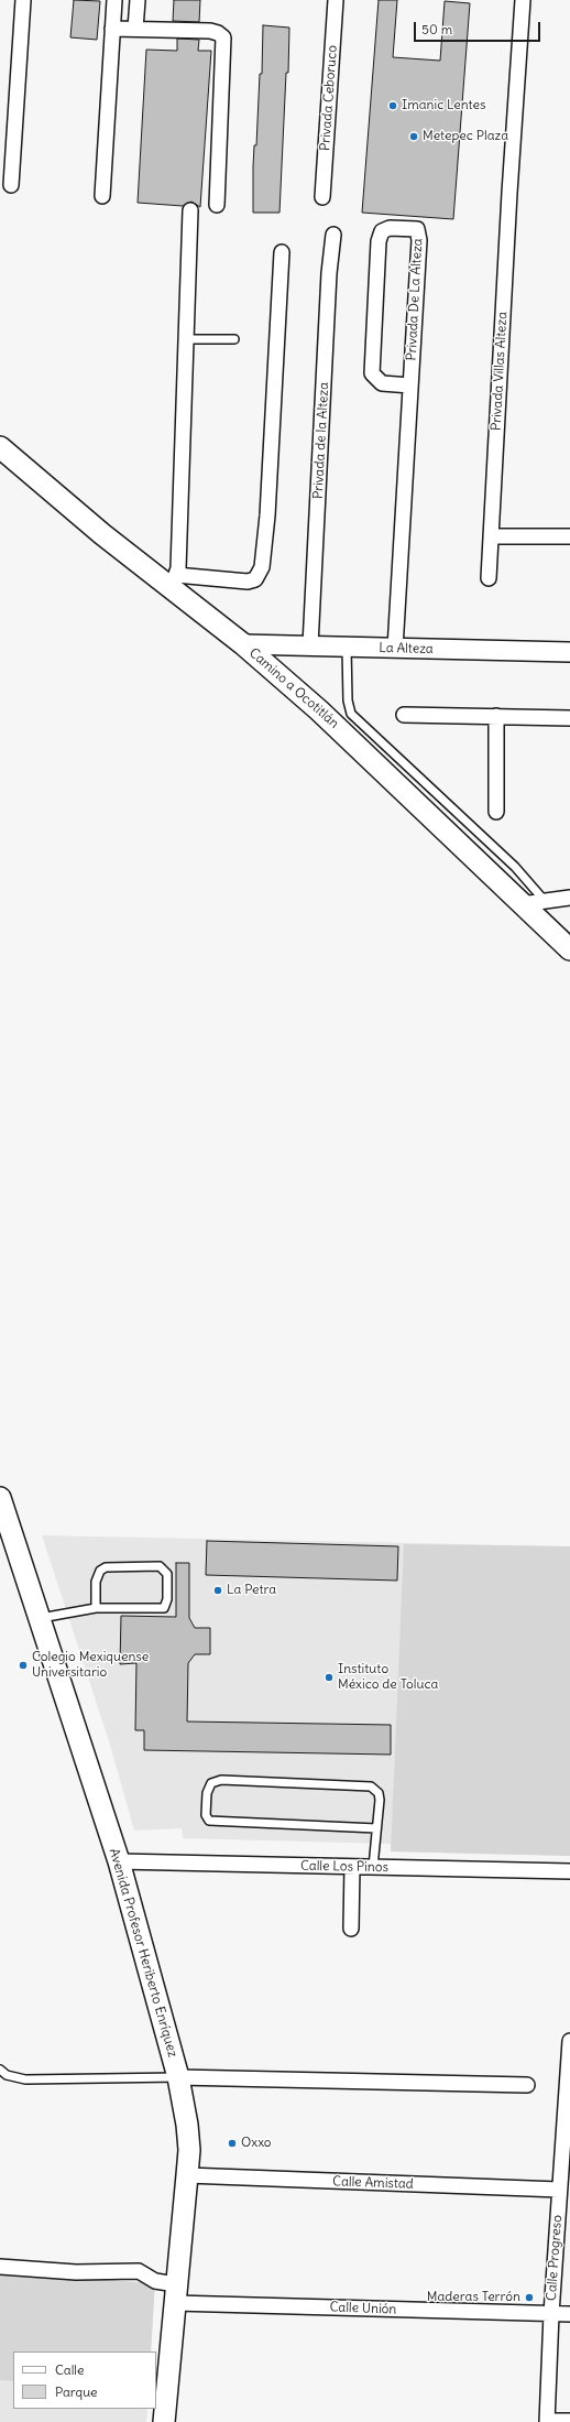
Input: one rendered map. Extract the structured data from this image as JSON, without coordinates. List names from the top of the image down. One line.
{"streets":{"main road":["Camino a Ocotitlán","Avenida Profesor Heriberto Enríquez"],"street":["Privada Ceboruco","Privada De La Alteza","Privada Villas Alteza","Privada de la Alteza","La Alteza","Calle Los Pinos","Calle Amistad","Calle Progreso","Calle Unión"]},"crossings":[["Privada de la Alteza","La Alteza"],["La Alteza","Camino a Ocotitlán"],["Calle Los Pinos","Avenida Profesor Heriberto Enríquez"],["Avenida Profesor Heriberto Enríquez","Calle Amistad"],["Avenida Profesor Heriberto Enríquez","Calle Unión"],["Calle Amistad","Calle Progreso"],["Calle Progreso","Calle Unión"]],"places":["Imanic Lentes","Metepec Plaza","La Petra","Colegio Mexiquense Universitario","Instituto México de Toluca","Oxxo","Maderas Terrón"],"legend":["Calle","Parque"],"scale_bar":"50 m"}
